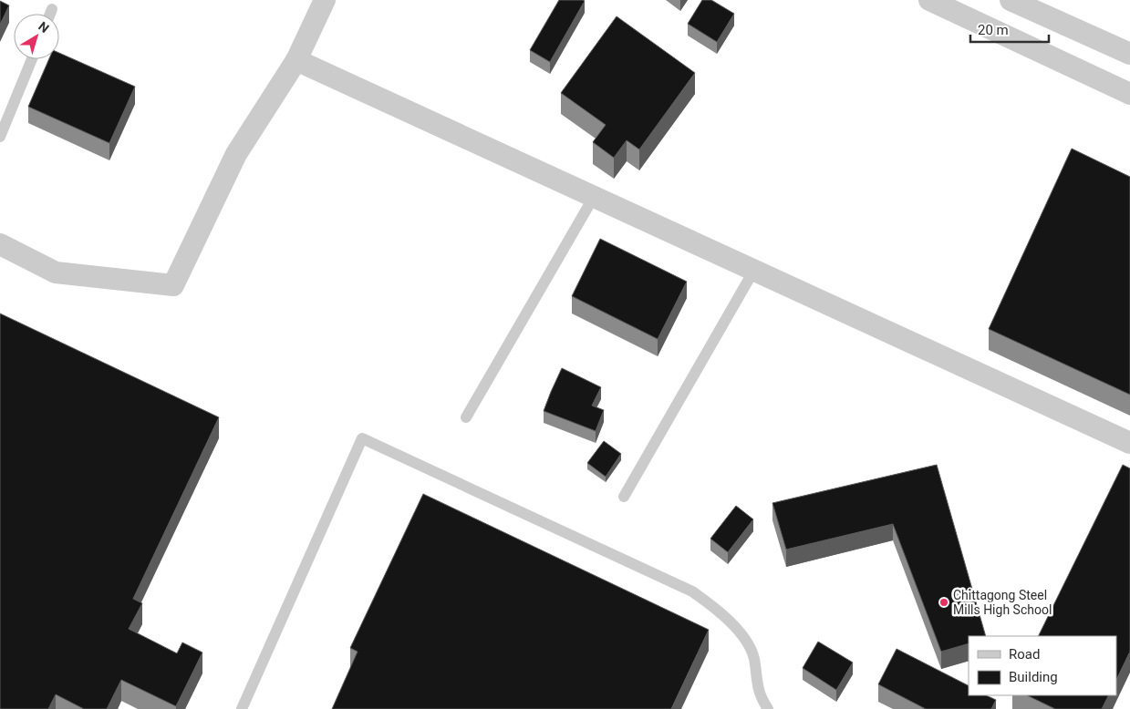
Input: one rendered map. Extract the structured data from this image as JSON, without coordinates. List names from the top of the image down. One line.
{"places":["Chittagong Steel Mills High School"],"legend":["Road","Building"],"scale_bar":"20 m","north":"top right"}
